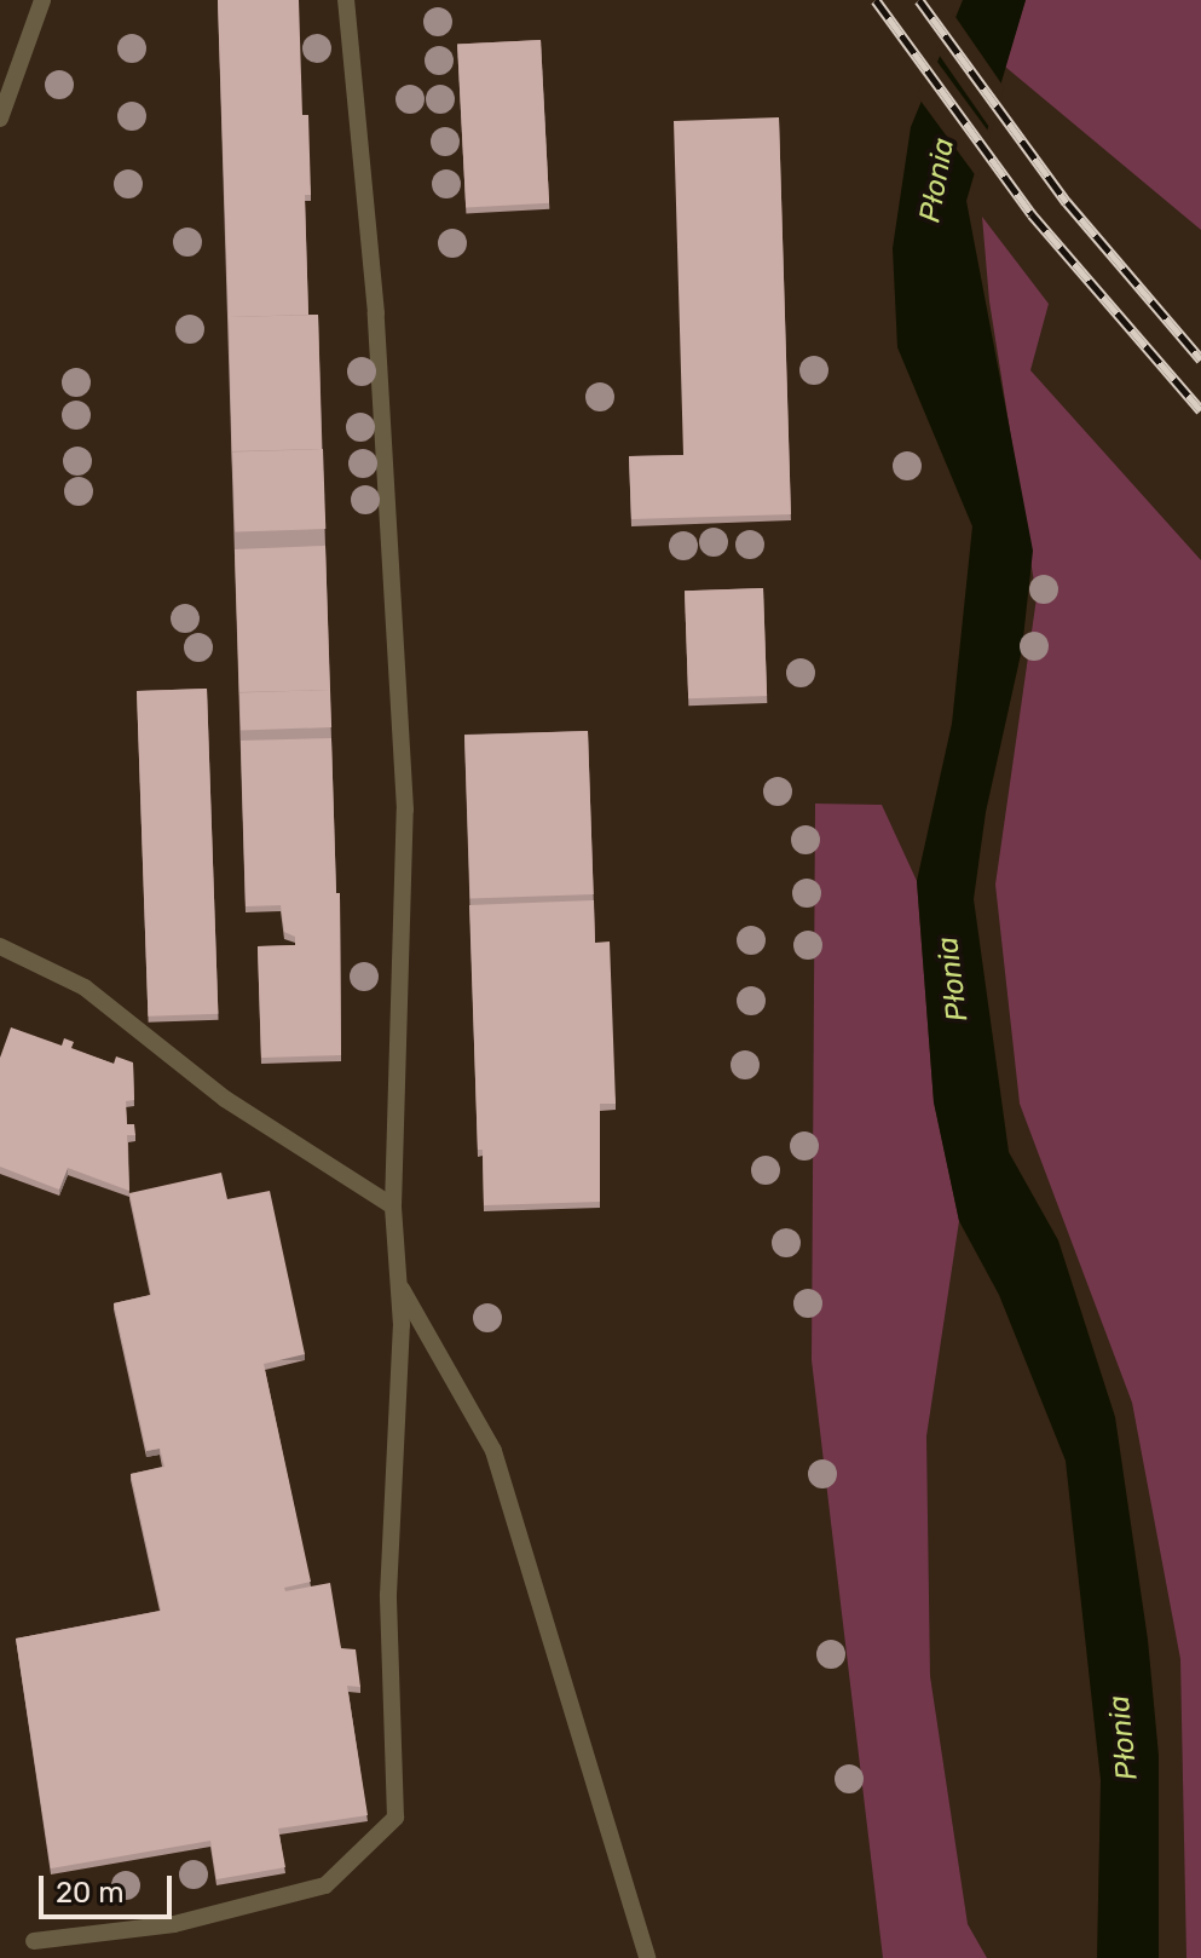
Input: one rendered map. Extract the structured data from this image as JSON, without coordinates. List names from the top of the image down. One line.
{"water":["Płonia"],"scale_bar":"20 m"}
